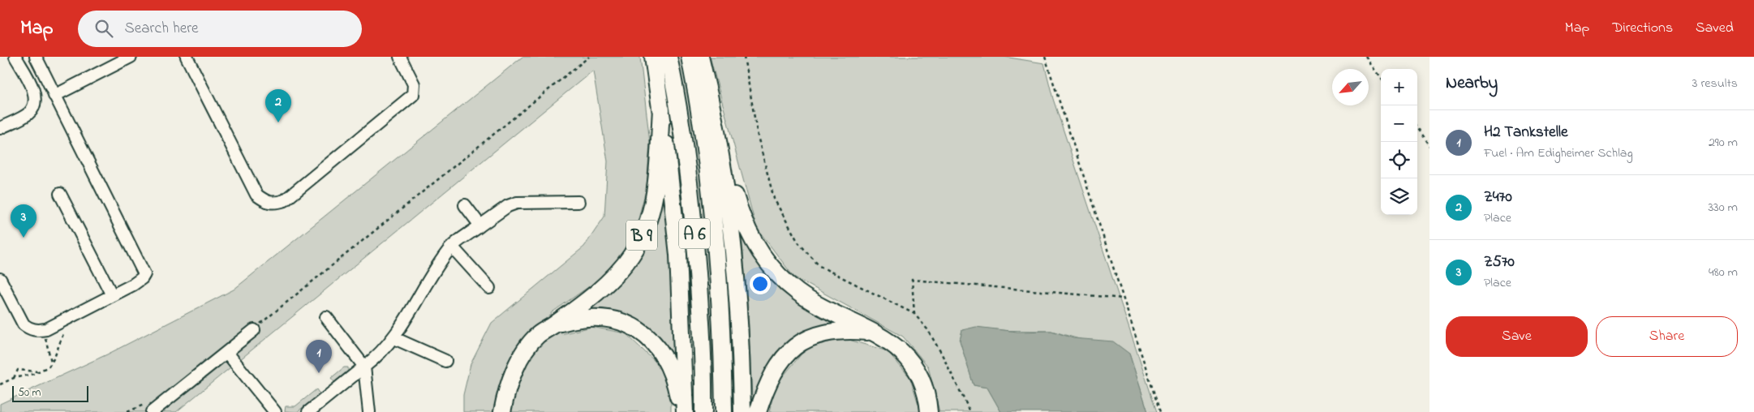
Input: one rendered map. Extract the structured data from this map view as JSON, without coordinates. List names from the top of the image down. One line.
{"streets":{"highway":["A 6","B 9"]},"scale_bar":"50 m","north":"bottom left","page":{"header":"Map","search":"Search here","nav":["Map","Directions","Saved"],"heading":["Nearby","3 results"],"map_buttons":["+","−"],"pins":["2","3","1"],"list":[{"mark":"1","name":"H2 Tankstelle","note":"Fuel · Am Edigheimer Schlag","value":"290 m"},{"mark":"2","name":"Z470","note":"Place","value":"330 m"},{"mark":"3","name":"Z570","note":"Place","value":"480 m"}],"buttons":["Save","Share"],"scale":"50 m"}}
